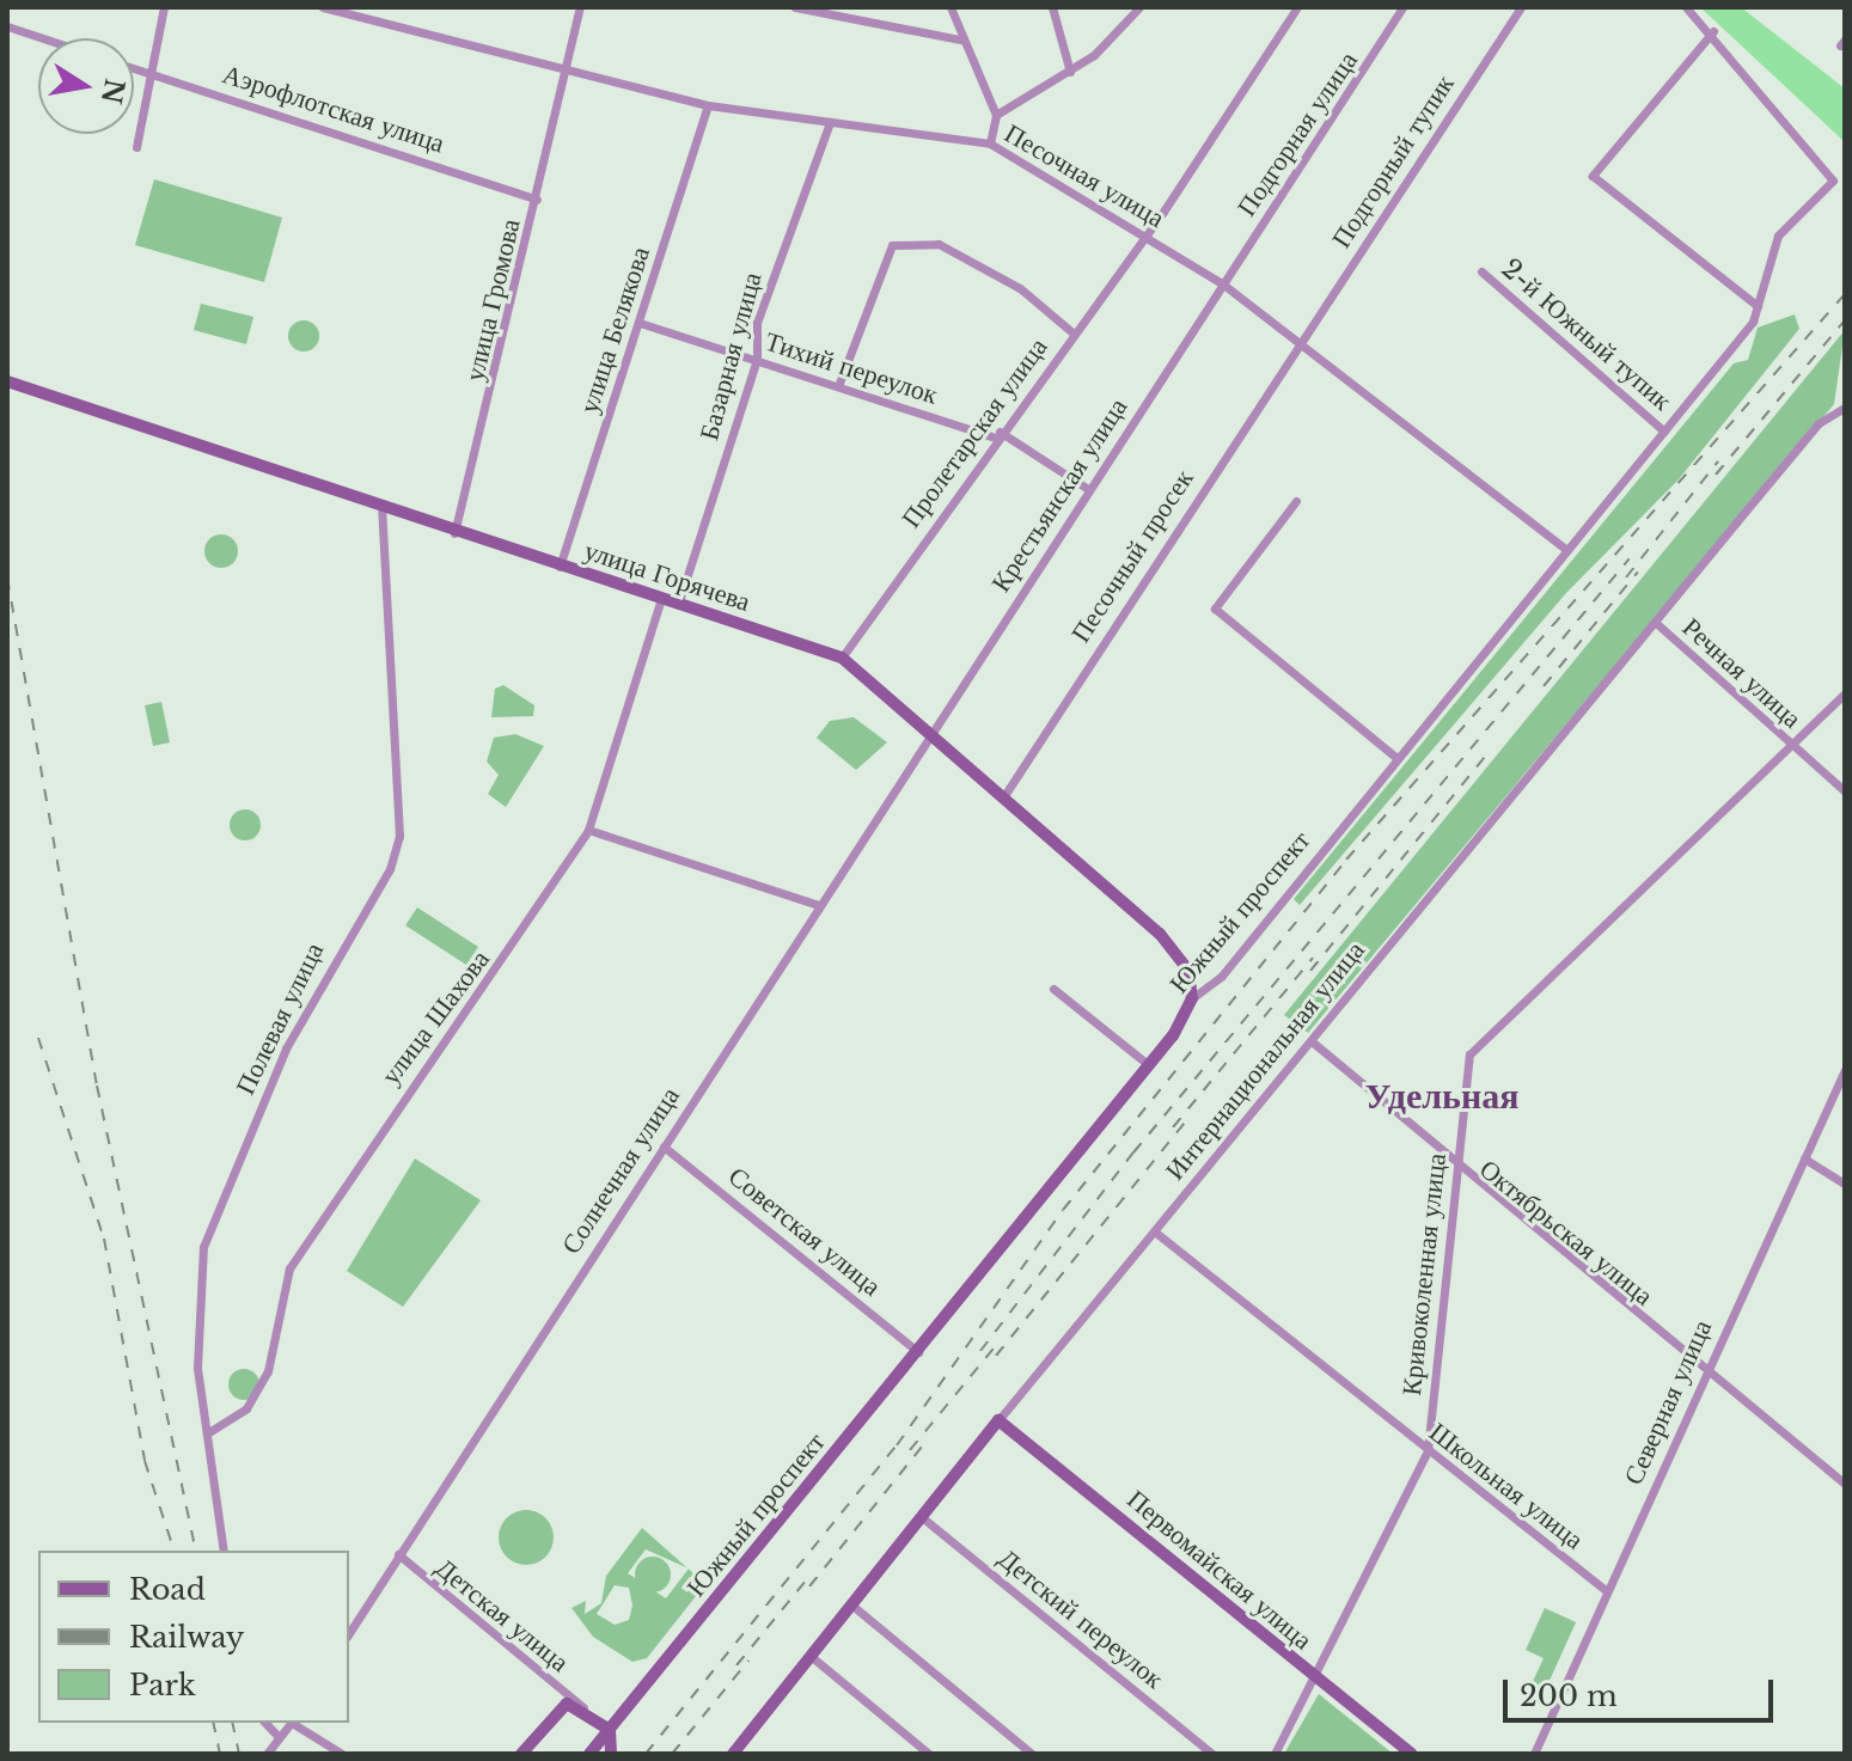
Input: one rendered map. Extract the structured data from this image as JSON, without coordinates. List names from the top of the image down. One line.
{"streets":{"main road":["улица Горячева","Южный проспект","Интернациональная улица","Первомайская улица"],"street":["Аэрофлотская улица","Подгорная улица","Подгорный тупик","Песочная улица","улица Громова","улица Белякова","2-й Южный тупик","Базарная улица","Тихий переулок","Пролетарская улица","Крестьянская улица","Песочный просек","Речная улица","улица Шахова","Полевая улица","Солнечная улица","Советская улица","Октябрьская улица","Кривоколенная улица","Северная улица","Школьная улица","Детская улица","Детский переулок"]},"crossings":[["Аэрофлотская улица","улица Громова"],["Подгорная улица","Песочная улица"],["Подгорная улица","Крестьянская улица"],["Подгорный тупик","Песочная улица"],["Подгорный тупик","Песочный просек"],["Песочная улица","улица Громова"],["Песочная улица","улица Белякова"],["Песочная улица","Базарная улица"],["Песочная улица","Пролетарская улица"],["Песочная улица","Крестьянская улица"],["Песочная улица","Песочный просек"],["Песочная улица","Южный проспект"],["улица Громова","улица Горячева"],["улица Белякова","Тихий переулок"],["улица Белякова","улица Горячева"],["2-й Южный тупик","Южный проспект"],["Базарная улица","Тихий переулок"],["Базарная улица","улица Горячева"],["Тихий переулок","Пролетарская улица"],["Тихий переулок","Крестьянская улица"],["Пролетарская улица","улица Горячева"],["Крестьянская улица","улица Горячева"],["Крестьянская улица","Солнечная улица"],["Песочный просек","улица Горячева"],["улица Горячева","Южный проспект"],["улица Горячева","улица Шахова"],["улица Горячева","Полевая улица"],["улица Горячева","Солнечная улица"],["Речная улица","Интернациональная улица"],["Речная улица","Кривоколенная улица"],["Южный проспект","Советская улица"],["улица Шахова","Полевая улица"],["Интернациональная улица","Октябрьская улица"],["Интернациональная улица","Школьная улица"],["Интернациональная улица","Первомайская улица"],["Интернациональная улица","Детский переулок"],["Солнечная улица","Советская улица"],["Солнечная улица","Детская улица"],["Октябрьская улица","Кривоколенная улица"],["Октябрьская улица","Северная улица"],["Кривоколенная улица","Школьная улица"],["Кривоколенная улица","Первомайская улица"],["Северная улица","Школьная улица"]],"districts":["Удельная"],"legend":["Road","Railway","Park"],"scale_bar":"200 m","north":"right"}
